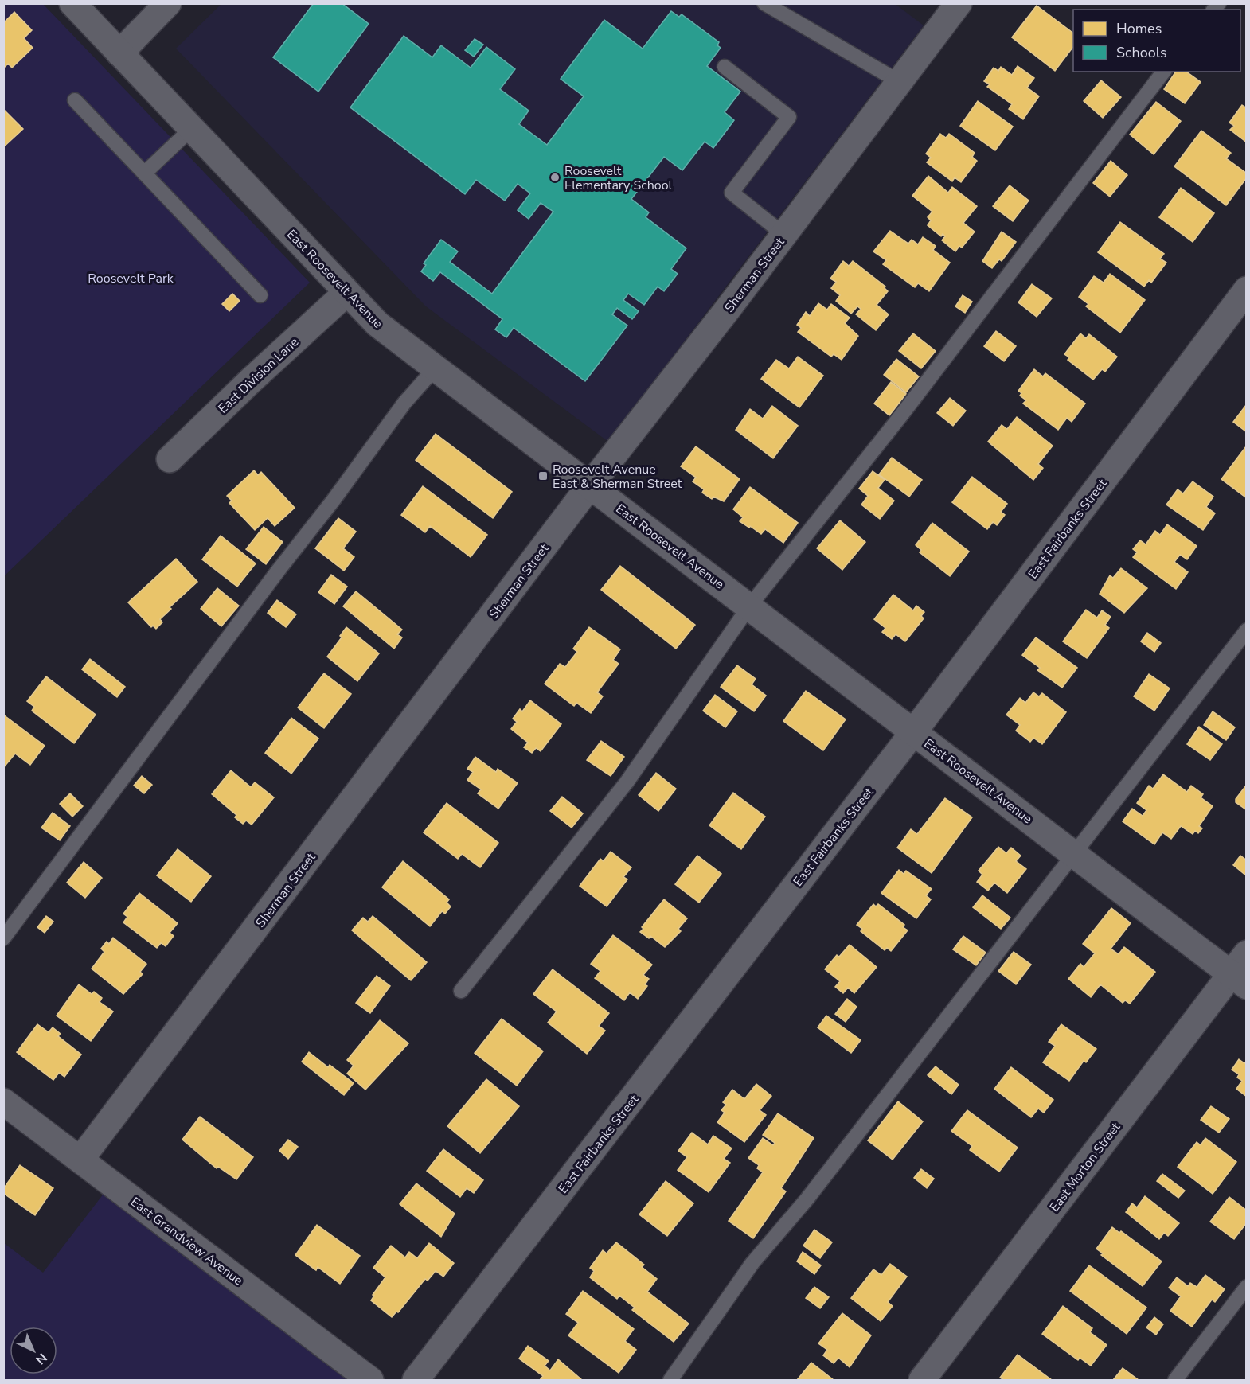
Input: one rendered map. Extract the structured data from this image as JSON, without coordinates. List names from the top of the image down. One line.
{"streets":{"street":["Sherman Street","East Roosevelt Avenue","East Division Lane","East Fairbanks Street","East Morton Street","East Grandview Avenue"]},"crossings":[["Sherman Street","East Roosevelt Avenue"],["Sherman Street","East Grandview Avenue"],["East Roosevelt Avenue","East Division Lane"],["East Roosevelt Avenue","East Fairbanks Street"],["East Roosevelt Avenue","East Morton Street"]],"parks":["Roosevelt Park"],"places":{"other":["Roosevelt Elementary School"],"transit":["Roosevelt Avenue East & Sherman Street"]},"legend":["Homes","Schools"],"north":"bottom right"}
